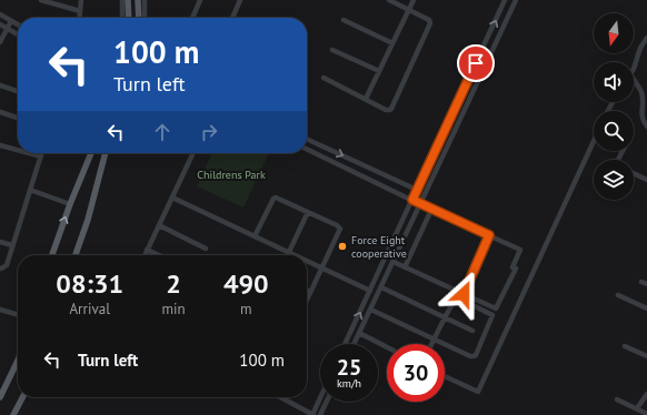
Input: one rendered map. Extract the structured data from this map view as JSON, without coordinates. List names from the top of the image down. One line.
{"parks":["Childrens Park"],"places":["Force Eight cooperative"],"north":"bottom","page":{"turn":["100 m","Turn left"],"eta":["08:31","Arrival","2","min","490","m"],"list":[{"name":"Turn left","value":"100 m"}],"speed":"25 km/h","limit":"30"}}
